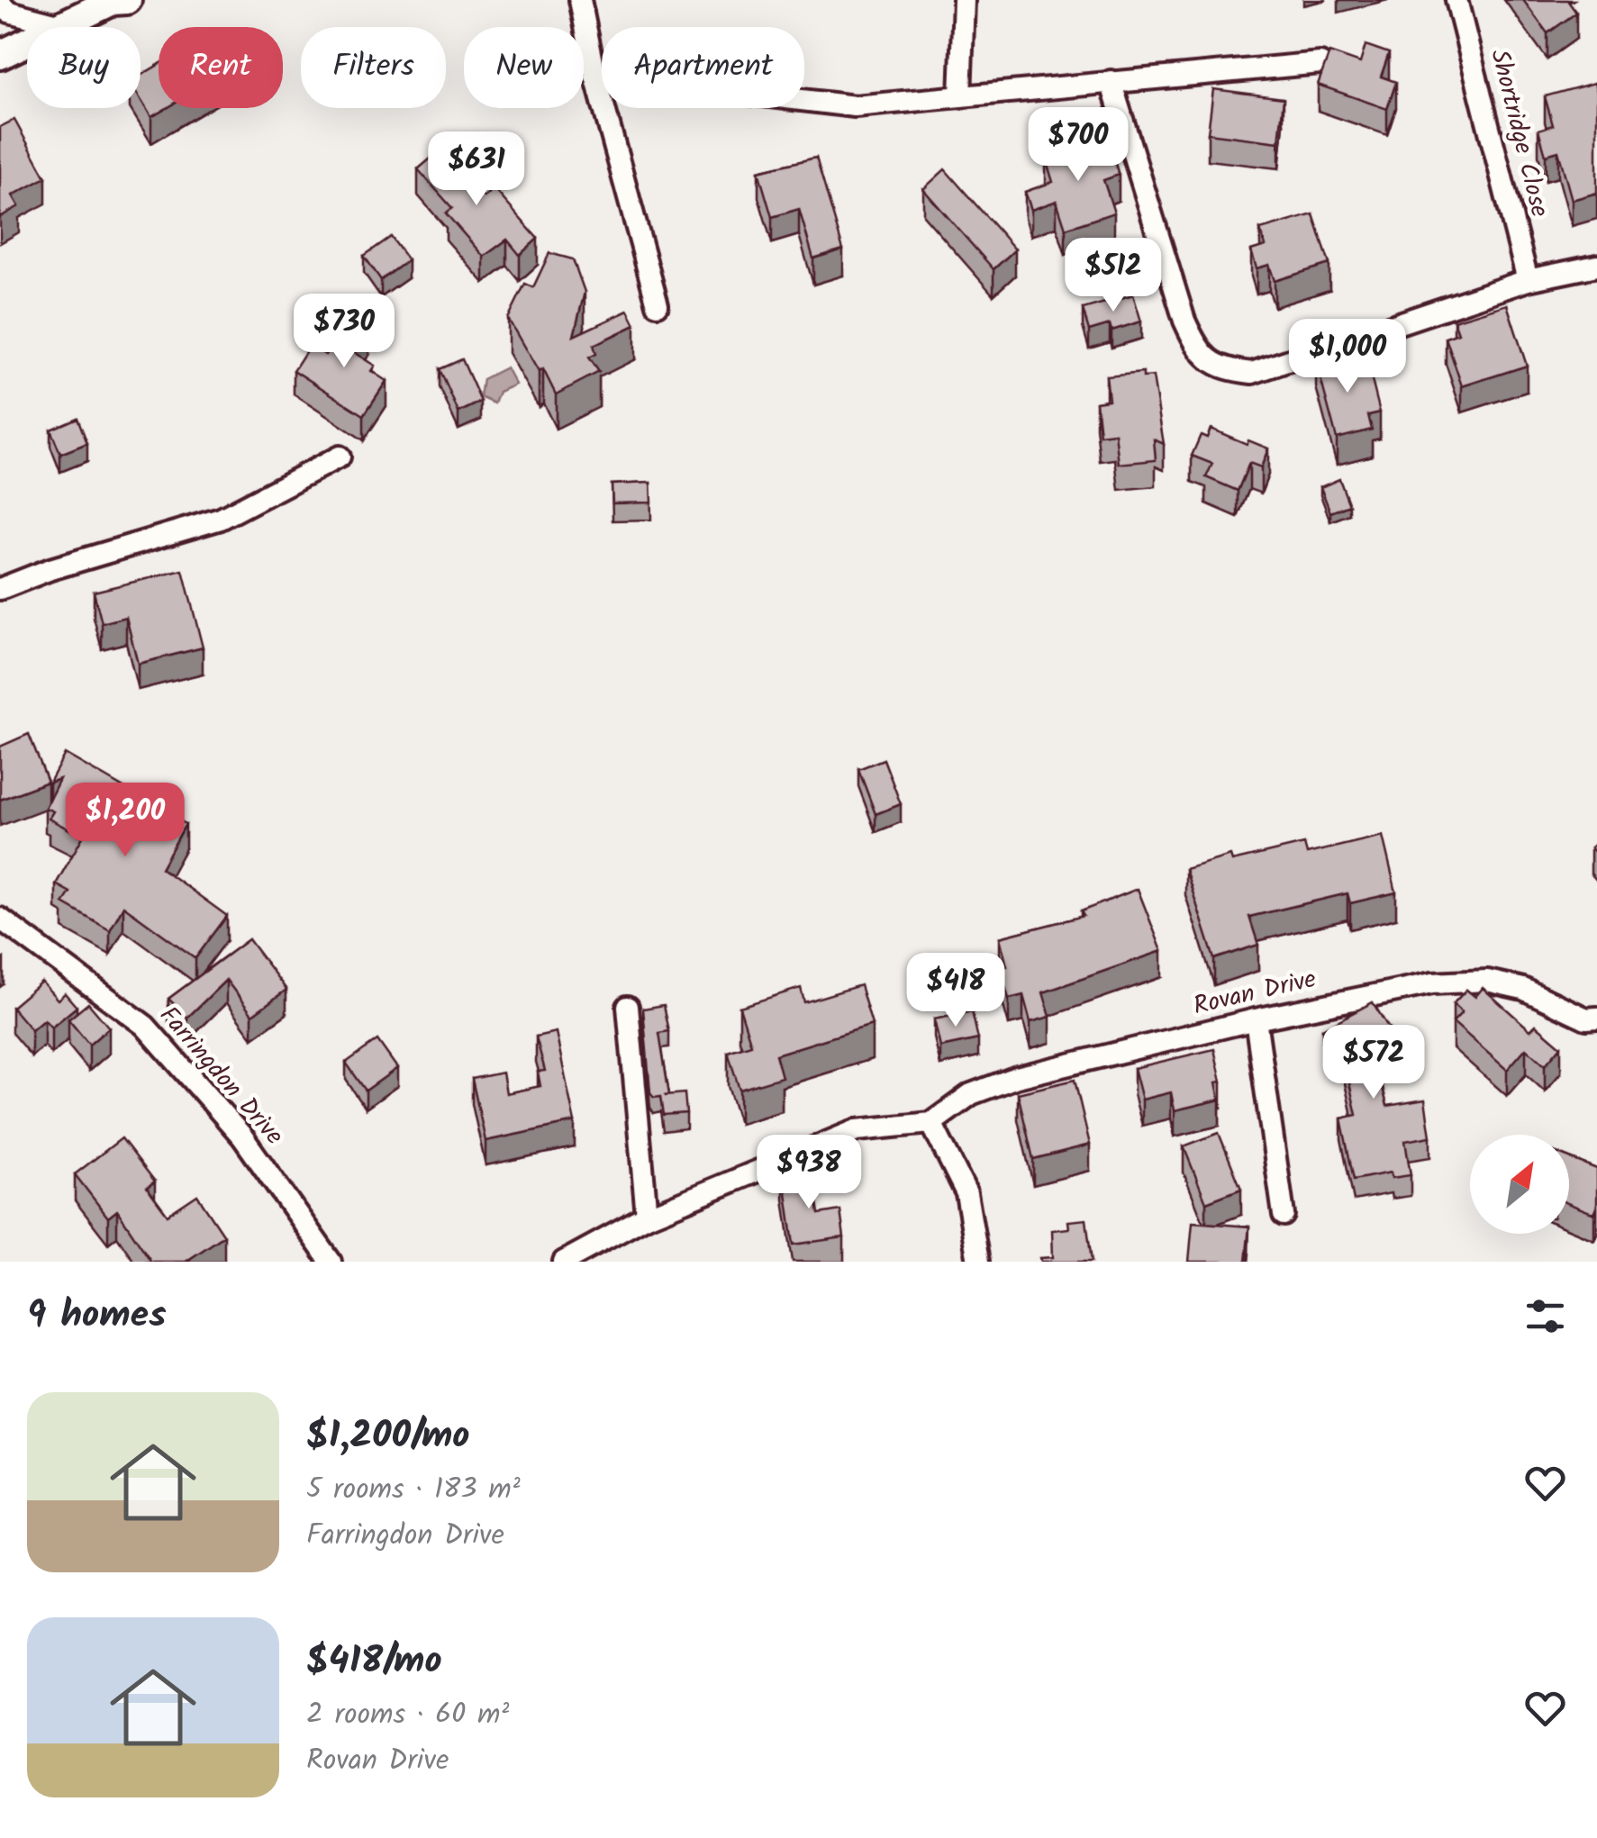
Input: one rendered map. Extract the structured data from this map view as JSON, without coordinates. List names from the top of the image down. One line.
{"streets":{"street":["Shortridge Close","Rovan Drive","Farringdon Drive"]},"north":"top right","page":{"chip":["Buy","Rent","Filters","New","Apartment"],"price":["$700","$631","$512","$730","$1,000","$1,200","$418","$572","$938"],"heading":"9 homes","list":[{"name":"$1,200/mo","note":"5 rooms · 183 m² · Farringdon Drive"},{"name":"$418/mo","note":"2 rooms · 60 m² · Rovan Drive"}]}}
